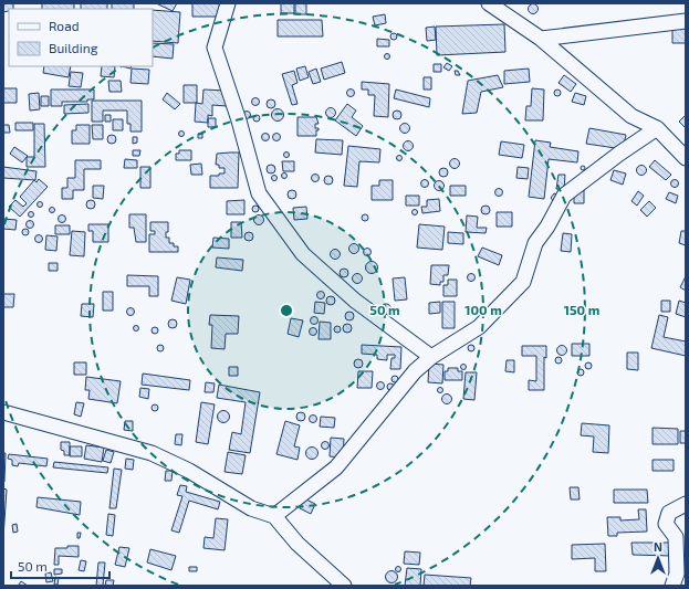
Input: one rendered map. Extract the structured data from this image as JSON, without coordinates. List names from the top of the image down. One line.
{"legend":["Road","Building"],"scale_bar":"50 m","north":"top","rings":["50 m","100 m","150 m"]}
